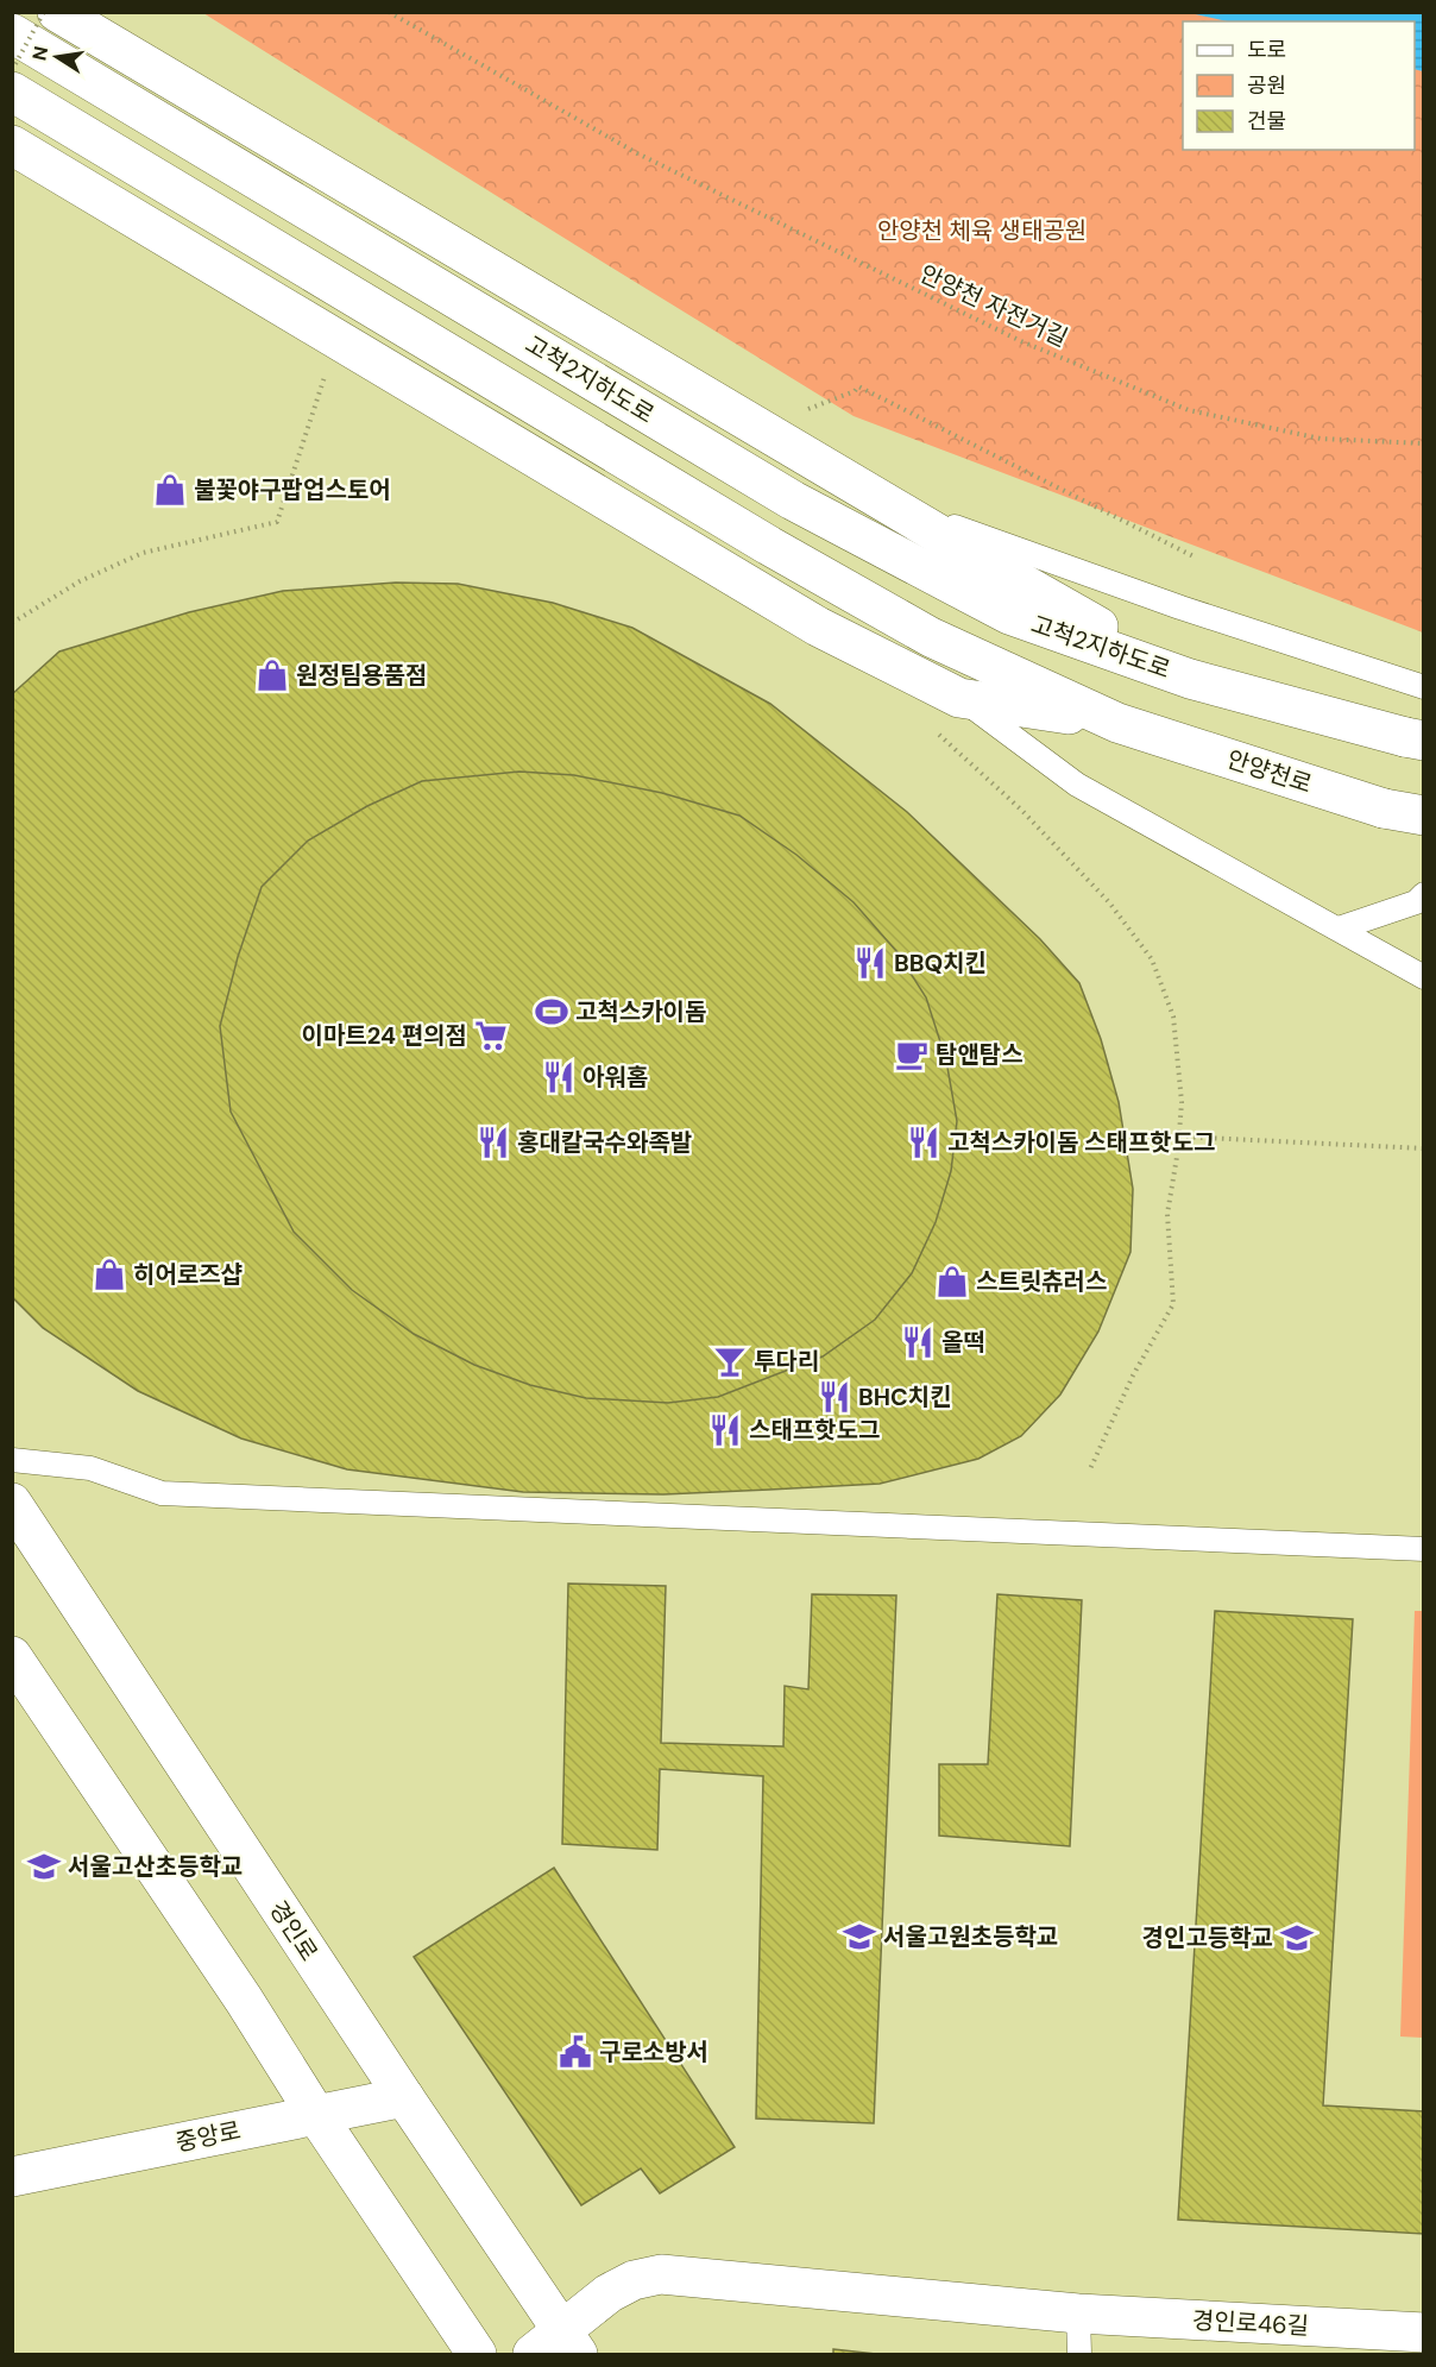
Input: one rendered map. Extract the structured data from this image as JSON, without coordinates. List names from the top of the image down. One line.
{"streets":{"main road":["고척2지하도로","안양천로","경인로","중앙로","경인로46길"],"path":["안양천 자전거길"]},"crossings":[["경인로","중앙로"],["경인로","경인로46길"]],"parks":["안양천 체육 생태공원"],"places":{"shop":["불꽃야구팝업스토어","원정팀용품점","히어로즈샵","스트릿츄러스"],"restaurant":["BBQ치킨","아워홈","홍대칼국수와족발","고척스카이돔 스태프핫도그","올떡","BHC치킨","스태프핫도그"],"sports":["고척스카이돔"],"supermarket":["이마트24 편의점"],"cafe":["탐앤탐스"],"bar":["투다리"],"school or university":["서울고산초등학교","서울고원초등학교","경인고등학교"],"public building":["구로소방서"]},"legend":["도로","공원","건물"],"north":"left"}
